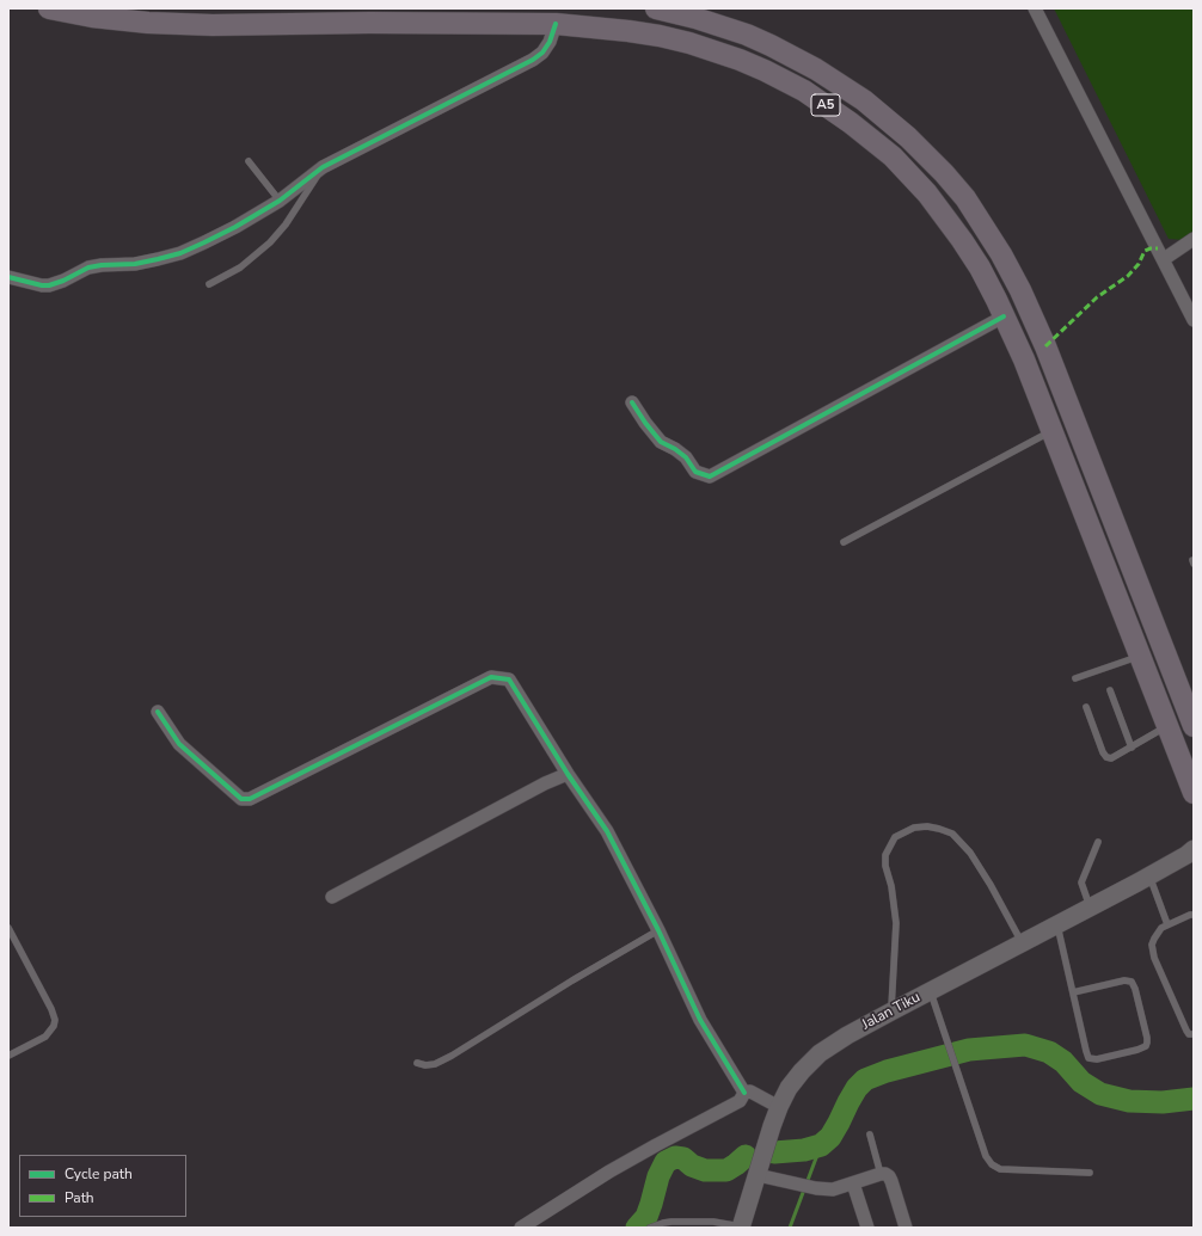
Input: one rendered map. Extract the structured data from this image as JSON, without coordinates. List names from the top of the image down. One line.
{"streets":{"highway":["A5"],"main road":["Jalan Tiku"]},"legend":["Cycle path","Path"]}
